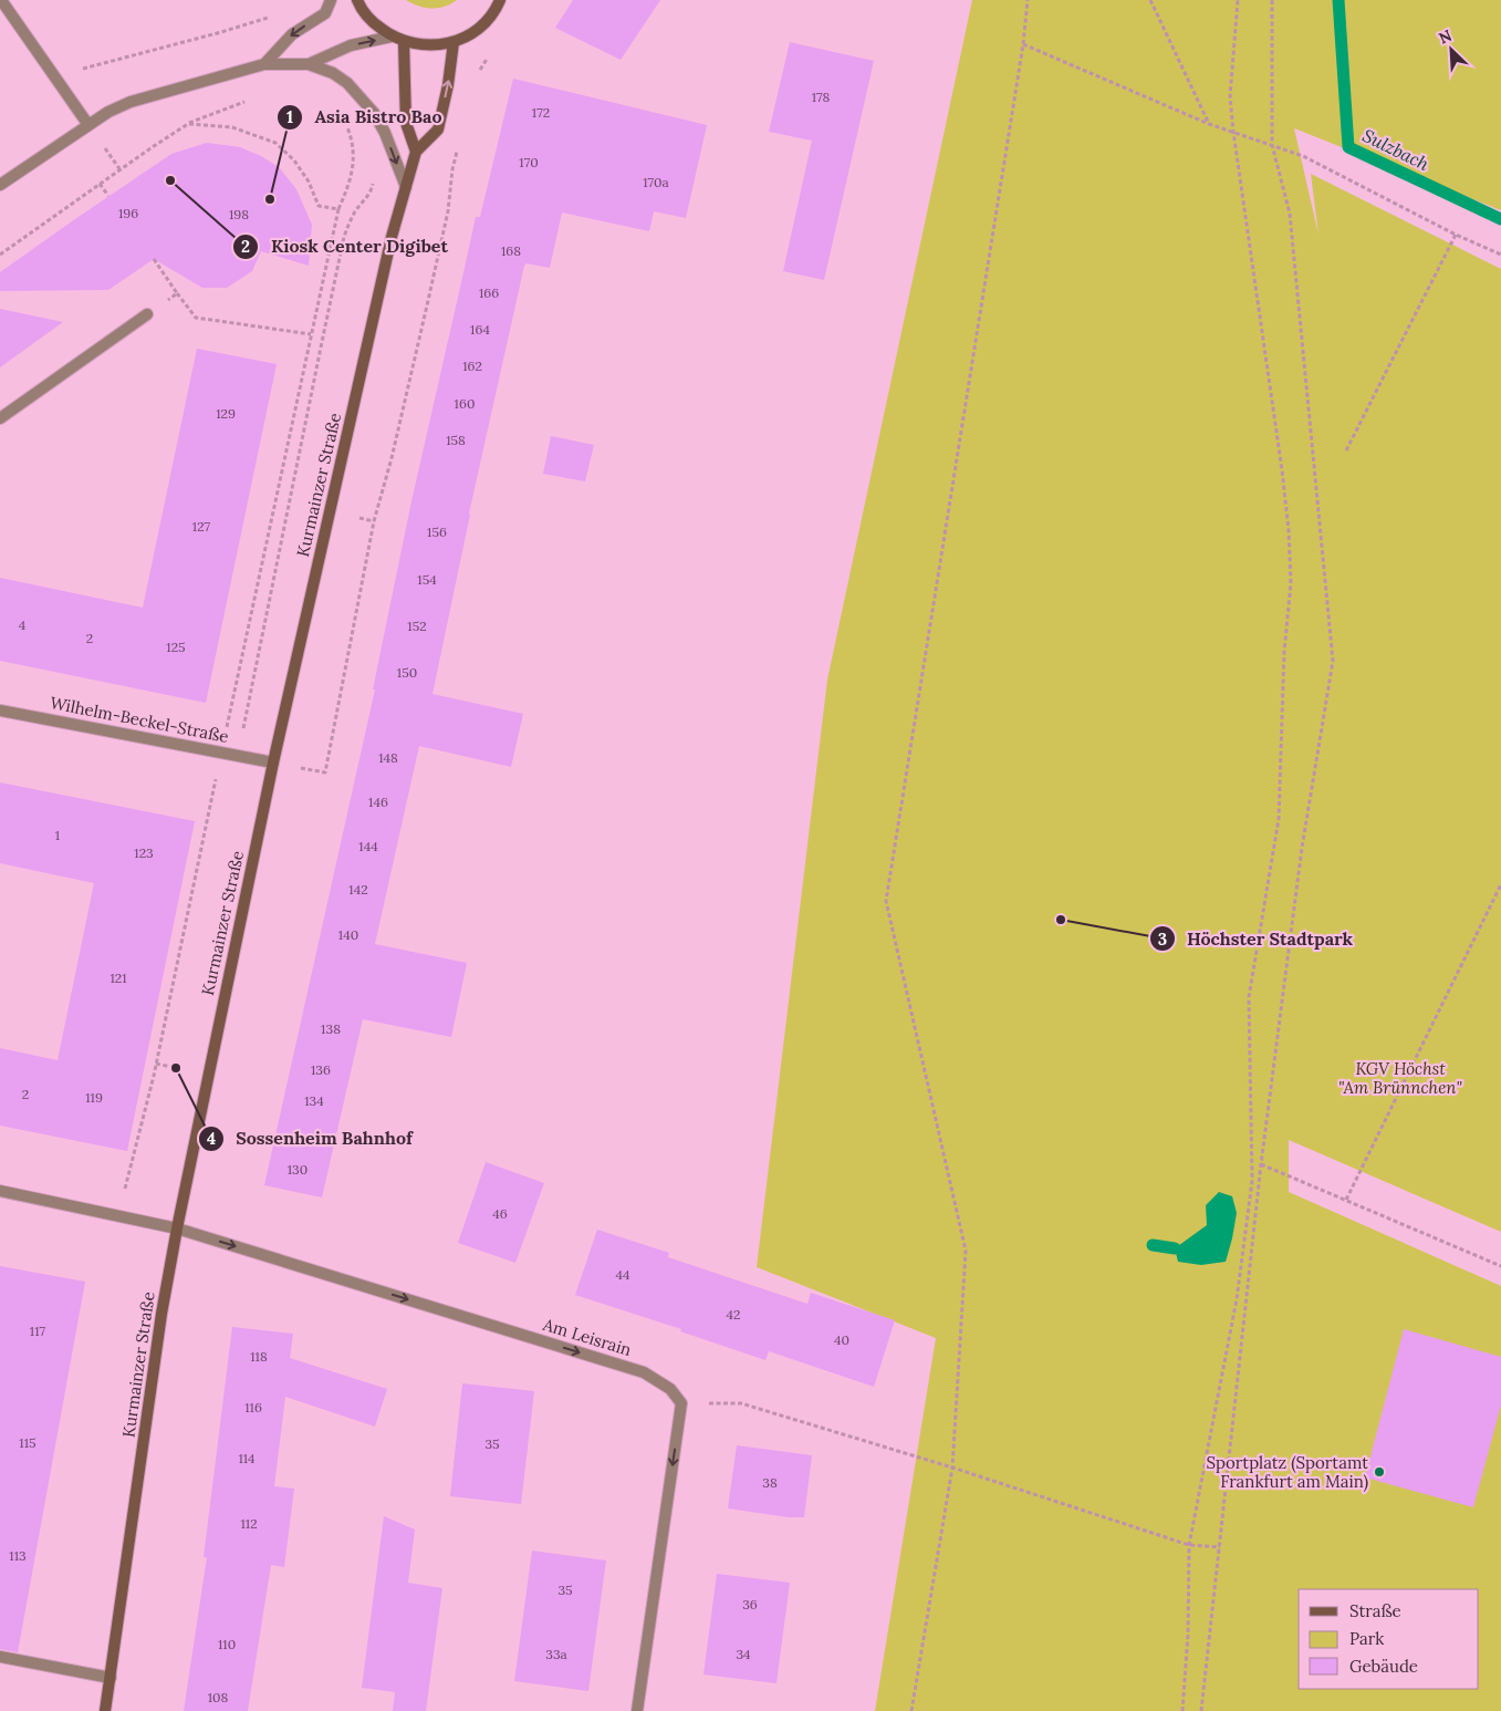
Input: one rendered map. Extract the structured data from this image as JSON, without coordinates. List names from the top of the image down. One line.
{"streets":{"main road":["Kurmainzer Straße"],"street":["Wilhelm-Beckel-Straße","Am Leisrain"]},"crossings":[["Kurmainzer Straße","Wilhelm-Beckel-Straße"],["Kurmainzer Straße","Am Leisrain"]],"one_way":["Am Leisrain"],"water":["Sulzbach"],"parks":["KGV Höchst \"Am Brünnchen\""],"places":["Kiosk Center Digibet","Asia Bistro Bao","Höchster Stadtpark","Sossenheim Bahnhof","Sportplatz (Sportamt Frankfurt am Main)"],"house_numbers":["178","172","170","170a","196","198","168","166","164","162","160","129","158","127","156","154","4","152","2","125","150","148","146","1","144","123","142","140","121","138","136","2","119","134","130","46","44","42","117","40","118","116","115","35","114","38","112","113","35","36","110","33a","34","108"],"legend":["Straße","Park","Gebäude"],"north":"top left"}
